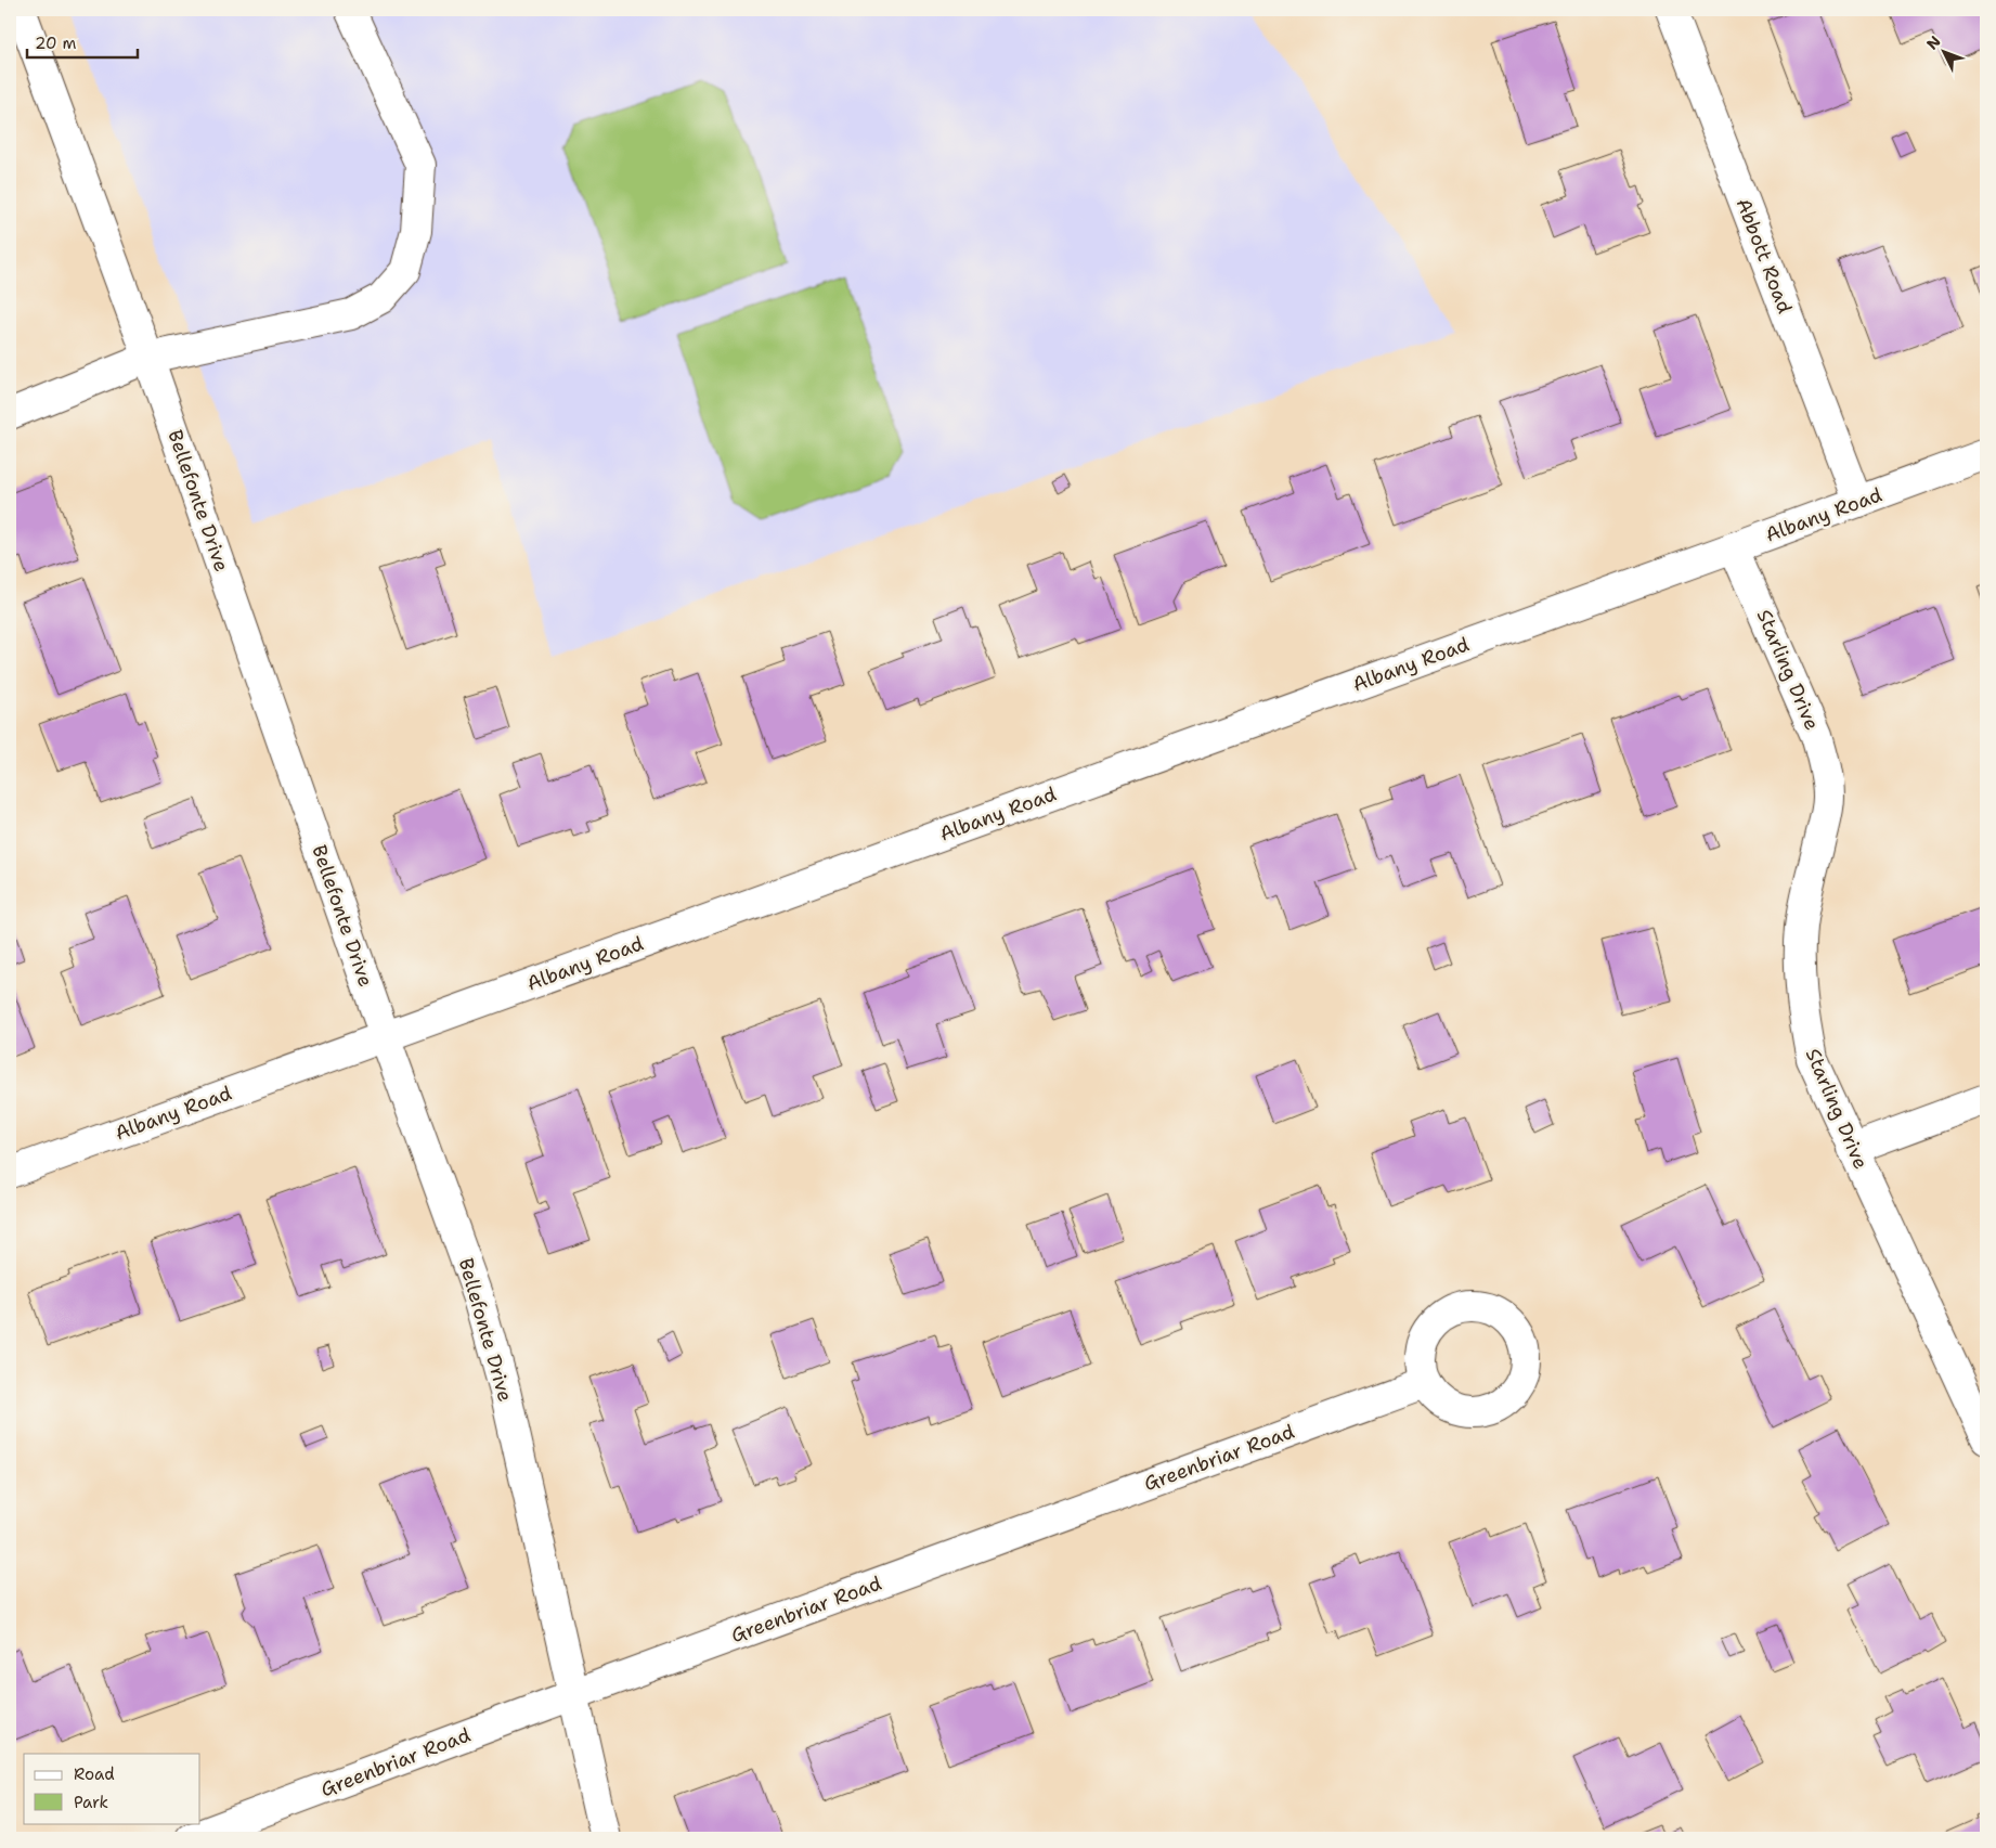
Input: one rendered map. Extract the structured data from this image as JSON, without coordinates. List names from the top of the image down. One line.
{"streets":{"street":["Abbott Road","Bellefonte Drive","Albany Road","Starling Drive","Greenbriar Road"]},"crossings":[["Abbott Road","Albany Road"],["Bellefonte Drive","Albany Road"],["Bellefonte Drive","Greenbriar Road"],["Albany Road","Starling Drive"]],"legend":["Road","Park"],"scale_bar":"20 m","north":"top left"}
